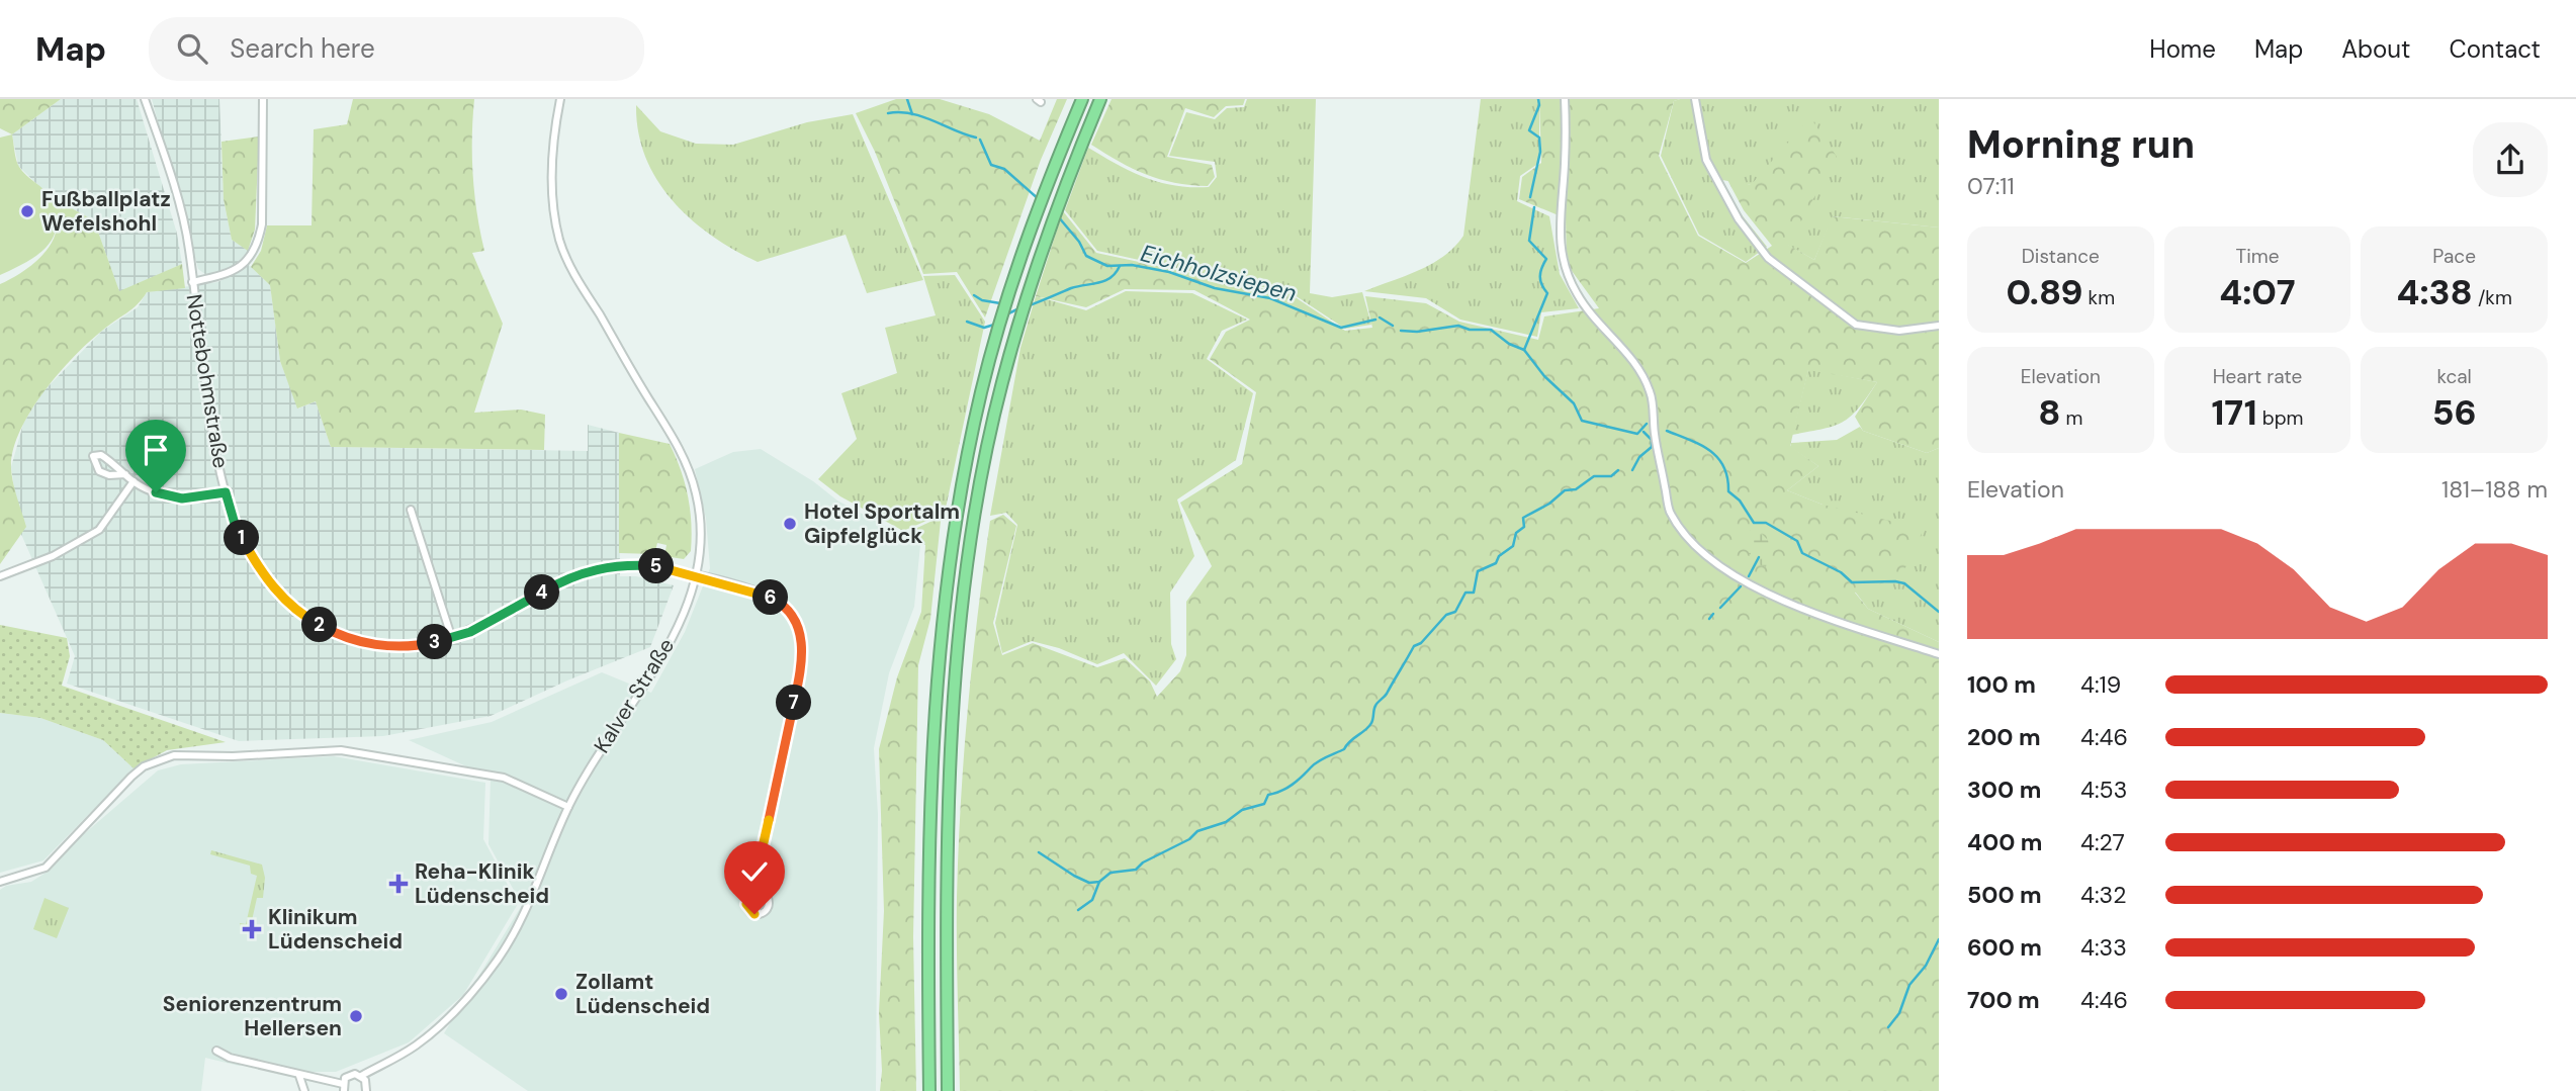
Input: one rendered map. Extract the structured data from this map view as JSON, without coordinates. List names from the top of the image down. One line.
{"streets":{"street":["Nottebohmstraße","Kalver Straße"]},"crossings":[["Nottebohmstraße","Kalver Straße"]],"water":["Eichholzsiepen"],"places":{"other":["Fußballplatz Wefelshohl","Hotel Sportalm Gipfelglück","Zollamt Lüdenscheid","Seniorenzentrum Hellersen"],"health":["Reha-Klinik Lüdenscheid","Klinikum Lüdenscheid"]},"page":{"header":"Map","search":"Search here","nav":["Home","Map","About","Contact"],"heading":["Morning run","07:11"],"stats":[["Distance","0.89 km"],["Time","4:07"],["Pace","4:38 /km"],["Elevation","8 m"],["Heart rate","171 bpm"],["kcal","56"]],"chart":["Elevation","181–188 m"],"pins":["1","5","4","6","2","3","7"],"list":[{"name":"100 m","note":"4:19"},{"name":"200 m","note":"4:46"},{"name":"300 m","note":"4:53"},{"name":"400 m","note":"4:27"},{"name":"500 m","note":"4:32"},{"name":"600 m","note":"4:33"},{"name":"700 m","note":"4:46"}]}}
